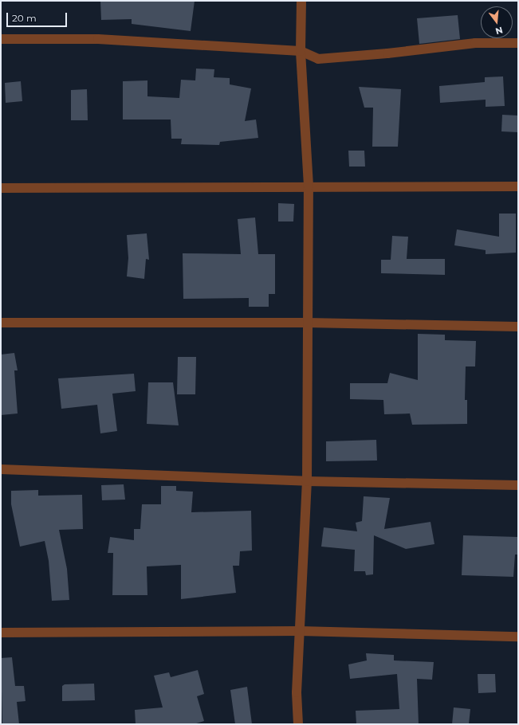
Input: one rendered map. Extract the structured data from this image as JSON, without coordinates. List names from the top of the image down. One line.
{"scale_bar":"20 m","north":"bottom"}
